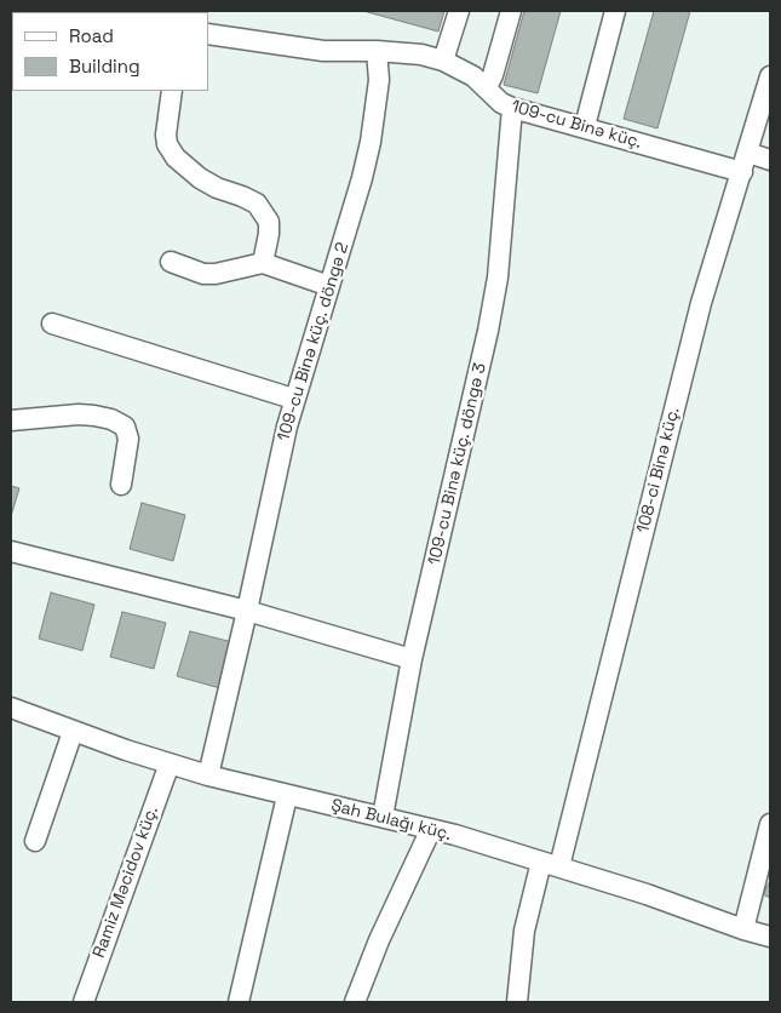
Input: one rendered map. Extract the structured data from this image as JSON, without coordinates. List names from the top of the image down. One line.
{"streets":{"street":["109-cu Binə küç.","109-cu Binə küç. döngə 2","109-cu Binə küç. döngə 3","108-ci Binə küç.","Şah Bulağı küç.","Ramiz Məcidov küç."]},"crossings":[["109-cu Binə küç.","109-cu Binə küç. döngə 2"],["109-cu Binə küç.","109-cu Binə küç. döngə 3"],["109-cu Binə küç.","108-ci Binə küç."],["109-cu Binə küç. döngə 2","Şah Bulağı küç."],["109-cu Binə küç. döngə 3","Şah Bulağı küç."],["108-ci Binə küç.","Şah Bulağı küç."],["Şah Bulağı küç.","Ramiz Məcidov küç."]],"legend":["Road","Building"]}
